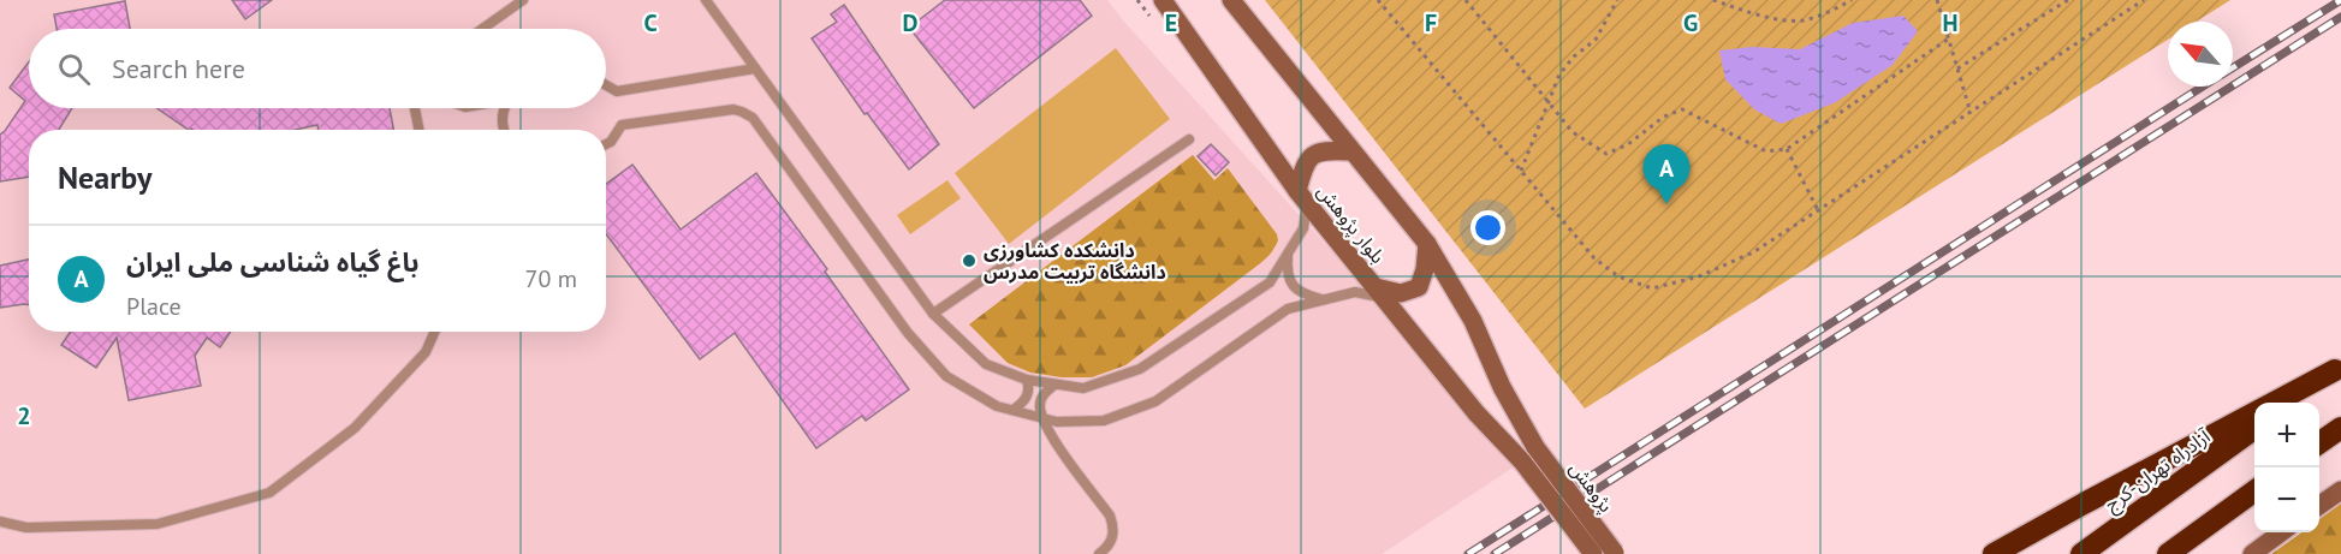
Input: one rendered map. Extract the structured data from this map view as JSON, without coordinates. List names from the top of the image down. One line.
{"streets":{"highway":["آزادراه تهران-کرج"],"street":["بلوار پژوهش","پژوهش"]},"crossings":[["بلوار پژوهش","پژوهش"]],"places":["دانشکده کشاورزی دانشگاه تربیت مدرس"],"north":"top left","page":{"search":"Search here","heading":"Nearby","pins":"A","list":[{"mark":"A","name":"باغ گیاه‌ شناسی ملی ایران","note":"Place","value":"70 m"}],"map_buttons":["+","−"]},"grid":{"columns":["C","D","E","F","G","H"],"rows":["2"]}}
